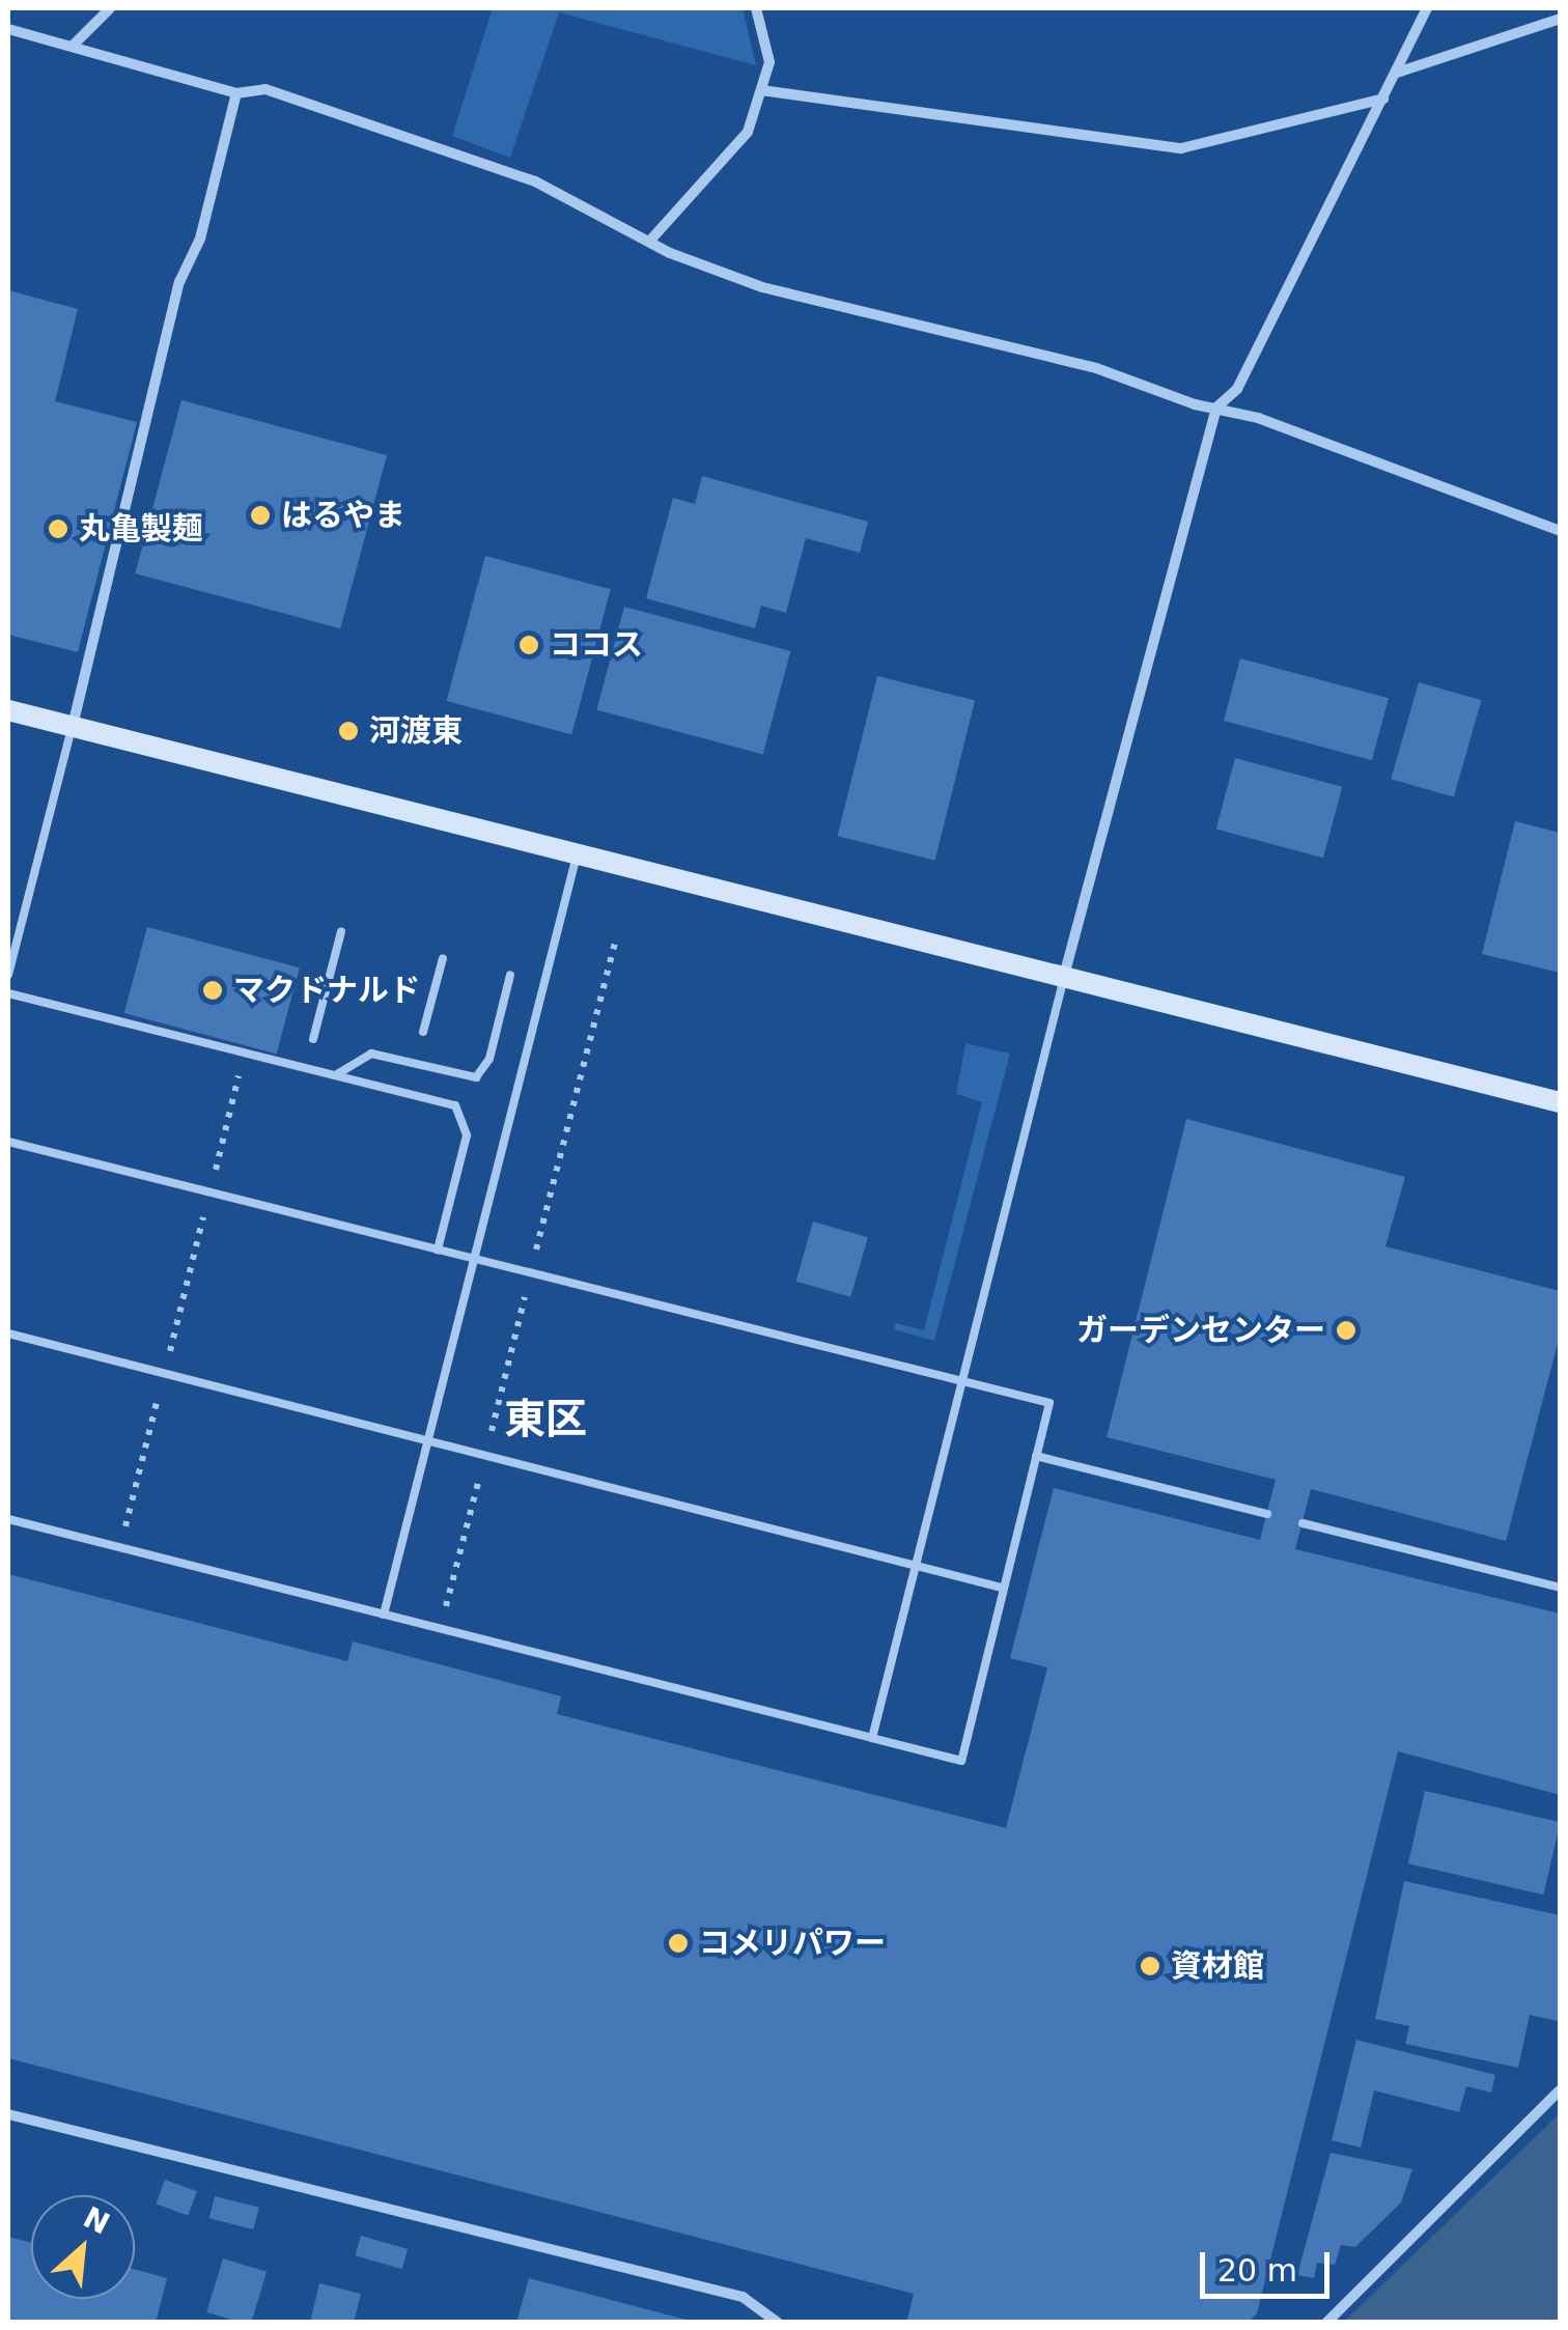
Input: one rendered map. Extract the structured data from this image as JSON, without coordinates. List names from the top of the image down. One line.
{"districts":["東区"],"places":["はるやま","丸亀製麺","ココス","河渡東","マクドナルド","ガーデンセンター","コメリパワー","資材館"],"scale_bar":"20 m","north":"top right"}
